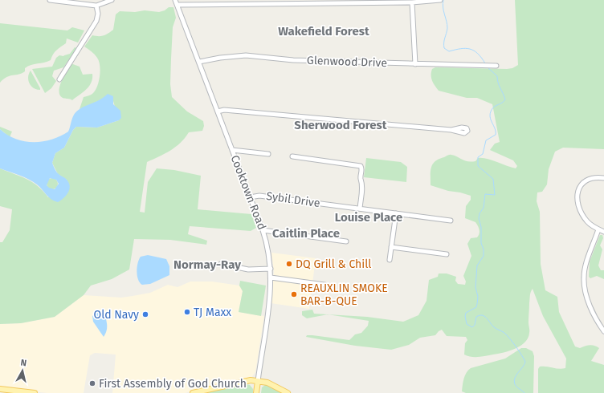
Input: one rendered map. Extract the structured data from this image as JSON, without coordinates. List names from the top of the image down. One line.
{"streets":{"main road":["Cooktown Road"],"street":["Glenwood Drive","Sybil Drive"]},"crossings":[["Glenwood Drive","Cooktown Road"],["Cooktown Road","Sybil Drive"]],"districts":["Wakefield Forest","Sherwood Forest","Louise Place","Caitlin Place","Normay-Ray"],"places":["DQ Grill & Chill","REAUXLIN SMOKE BAR-B-QUE","TJ Maxx","Old Navy","First Assembly of God Church"],"north":"top"}
